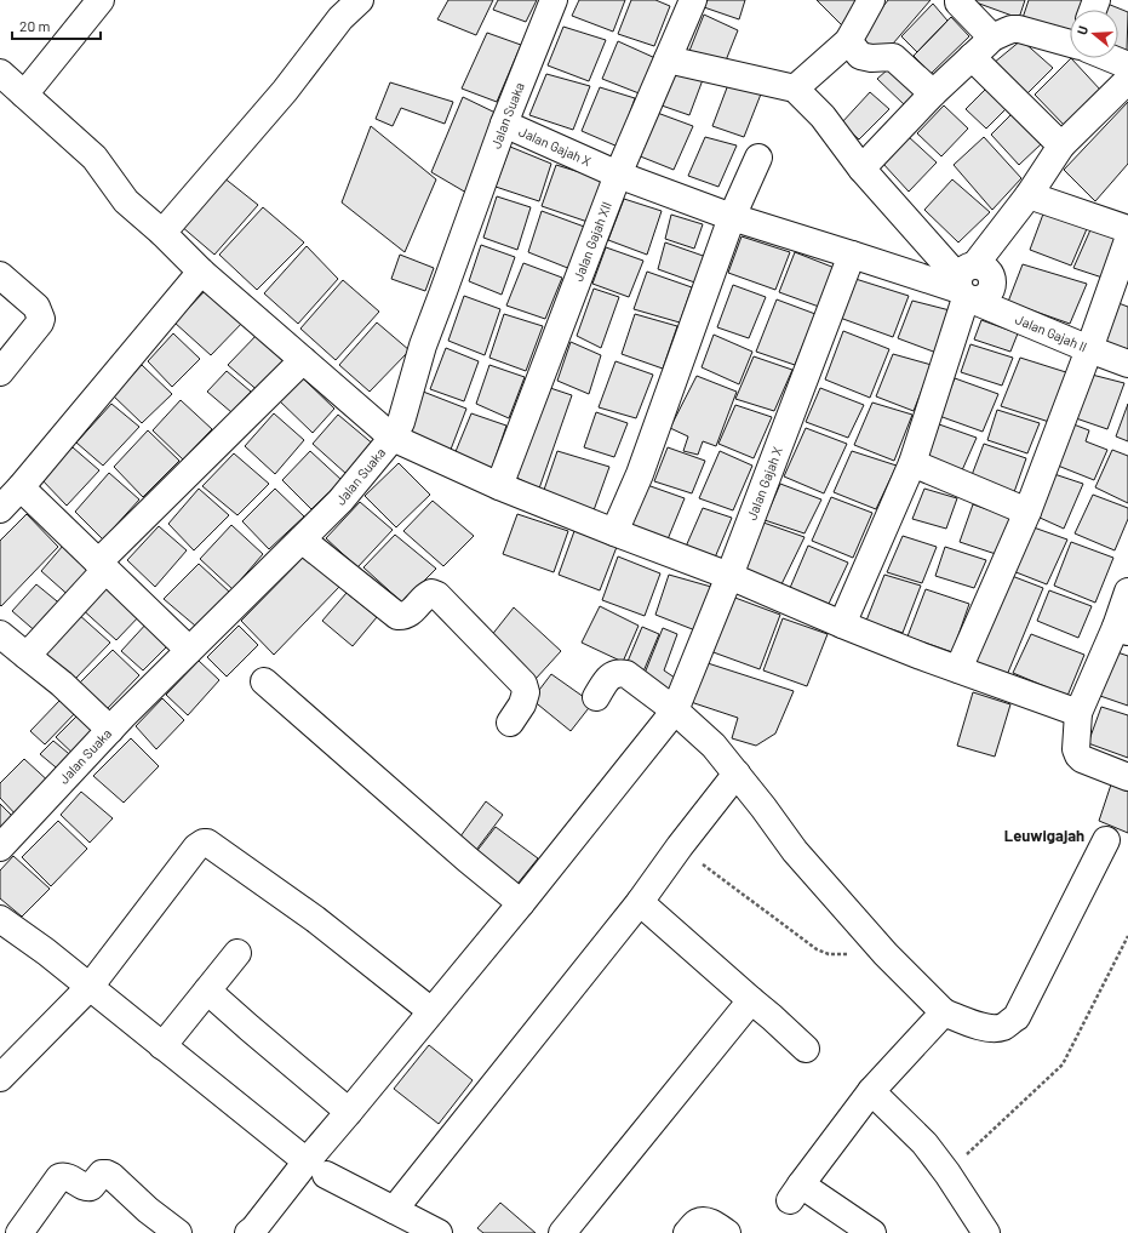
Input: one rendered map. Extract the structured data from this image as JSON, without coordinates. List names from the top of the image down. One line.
{"streets":{"street":["Jalan Suaka","Jalan Gajah X","Jalan Gajah XII","Jalan Gajah II"]},"crossings":[["Jalan Suaka","Jalan Gajah X"],["Jalan Gajah X","Jalan Gajah XII"],["Jalan Gajah X","Jalan Gajah II"]],"districts":["Leuwigajah"],"scale_bar":"20 m","north":"left"}
